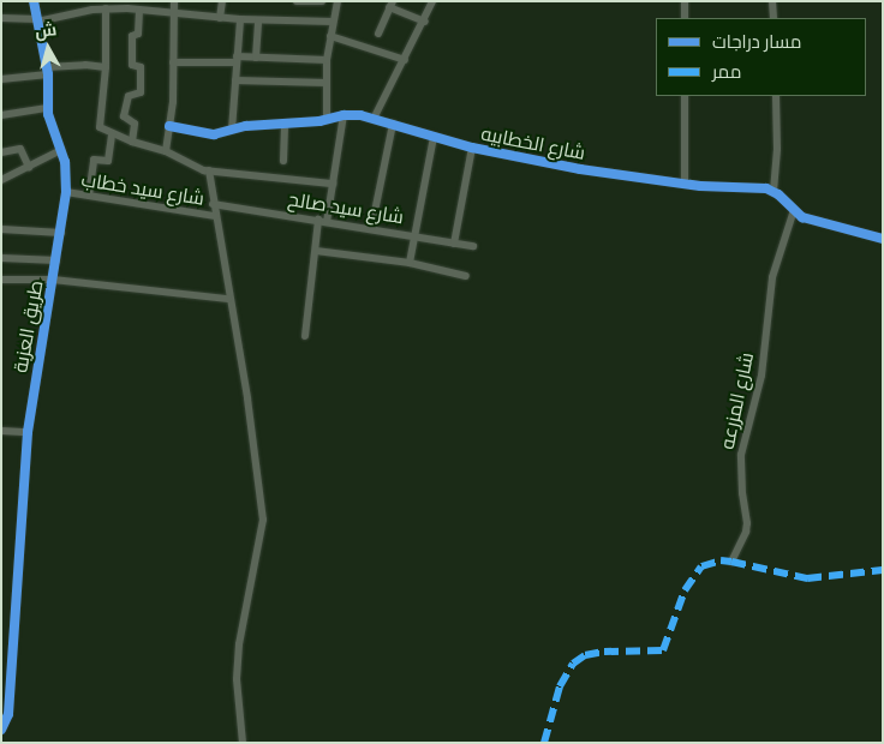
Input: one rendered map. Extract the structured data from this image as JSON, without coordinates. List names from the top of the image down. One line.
{"streets":{"street":["شارع الخطابيه","شارع سيد خطاب","شارع سيد صالح","طريق العزبة","شارع المزرعه"]},"crossings":[["شارع سيد خطاب","طريق العزبة"]],"legend":["مسار دراجات","ممر"],"north":"top"}
